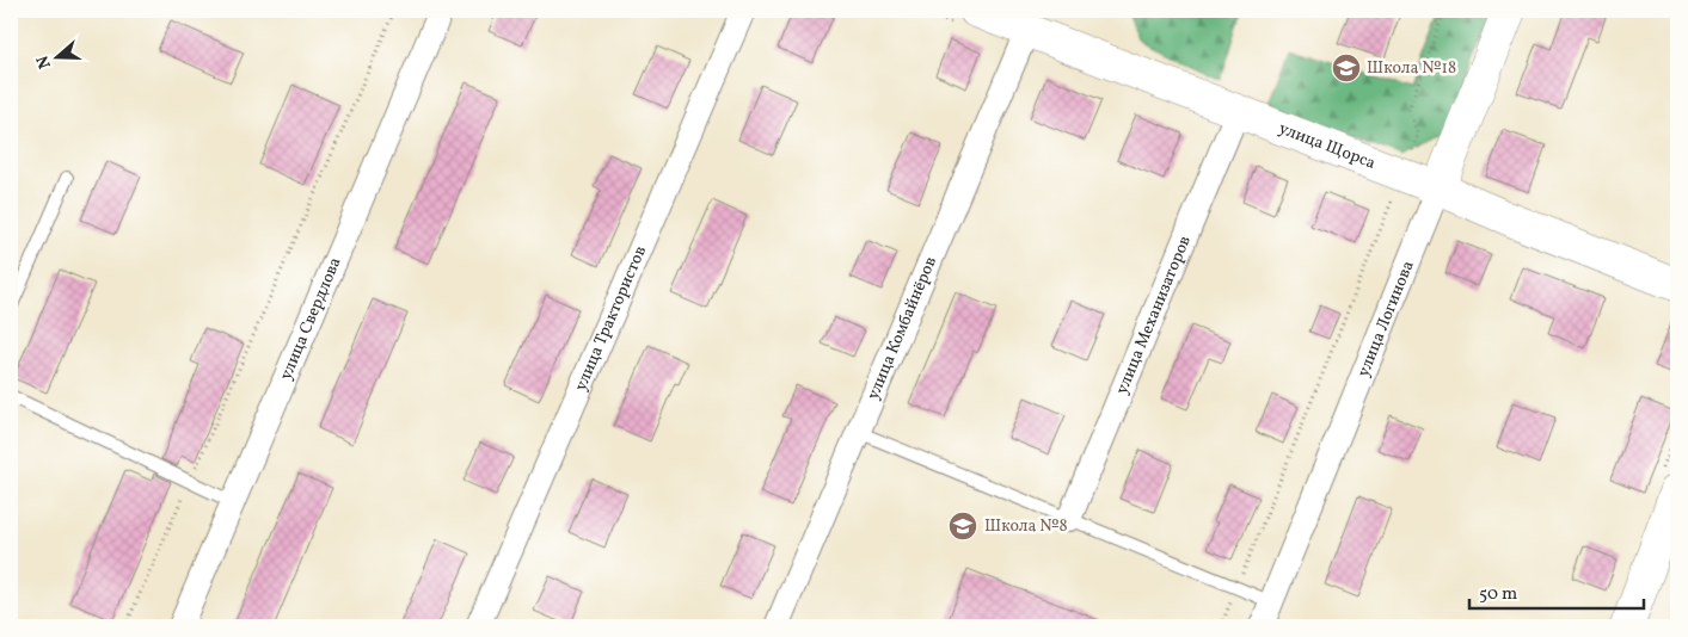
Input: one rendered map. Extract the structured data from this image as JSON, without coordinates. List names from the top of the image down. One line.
{"streets":{"street":["улица Щорса","улица Механизаторов","улица Свердлова","улица Трактористов","улица Логинова","улица Комбайнёров"]},"crossings":[["улица Щорса","улица Механизаторов"],["улица Щорса","улица Логинова"],["улица Щорса","улица Комбайнёров"]],"places":{"school or university":["Школа №18","Школа №8"]},"scale_bar":"50 m","north":"left"}
